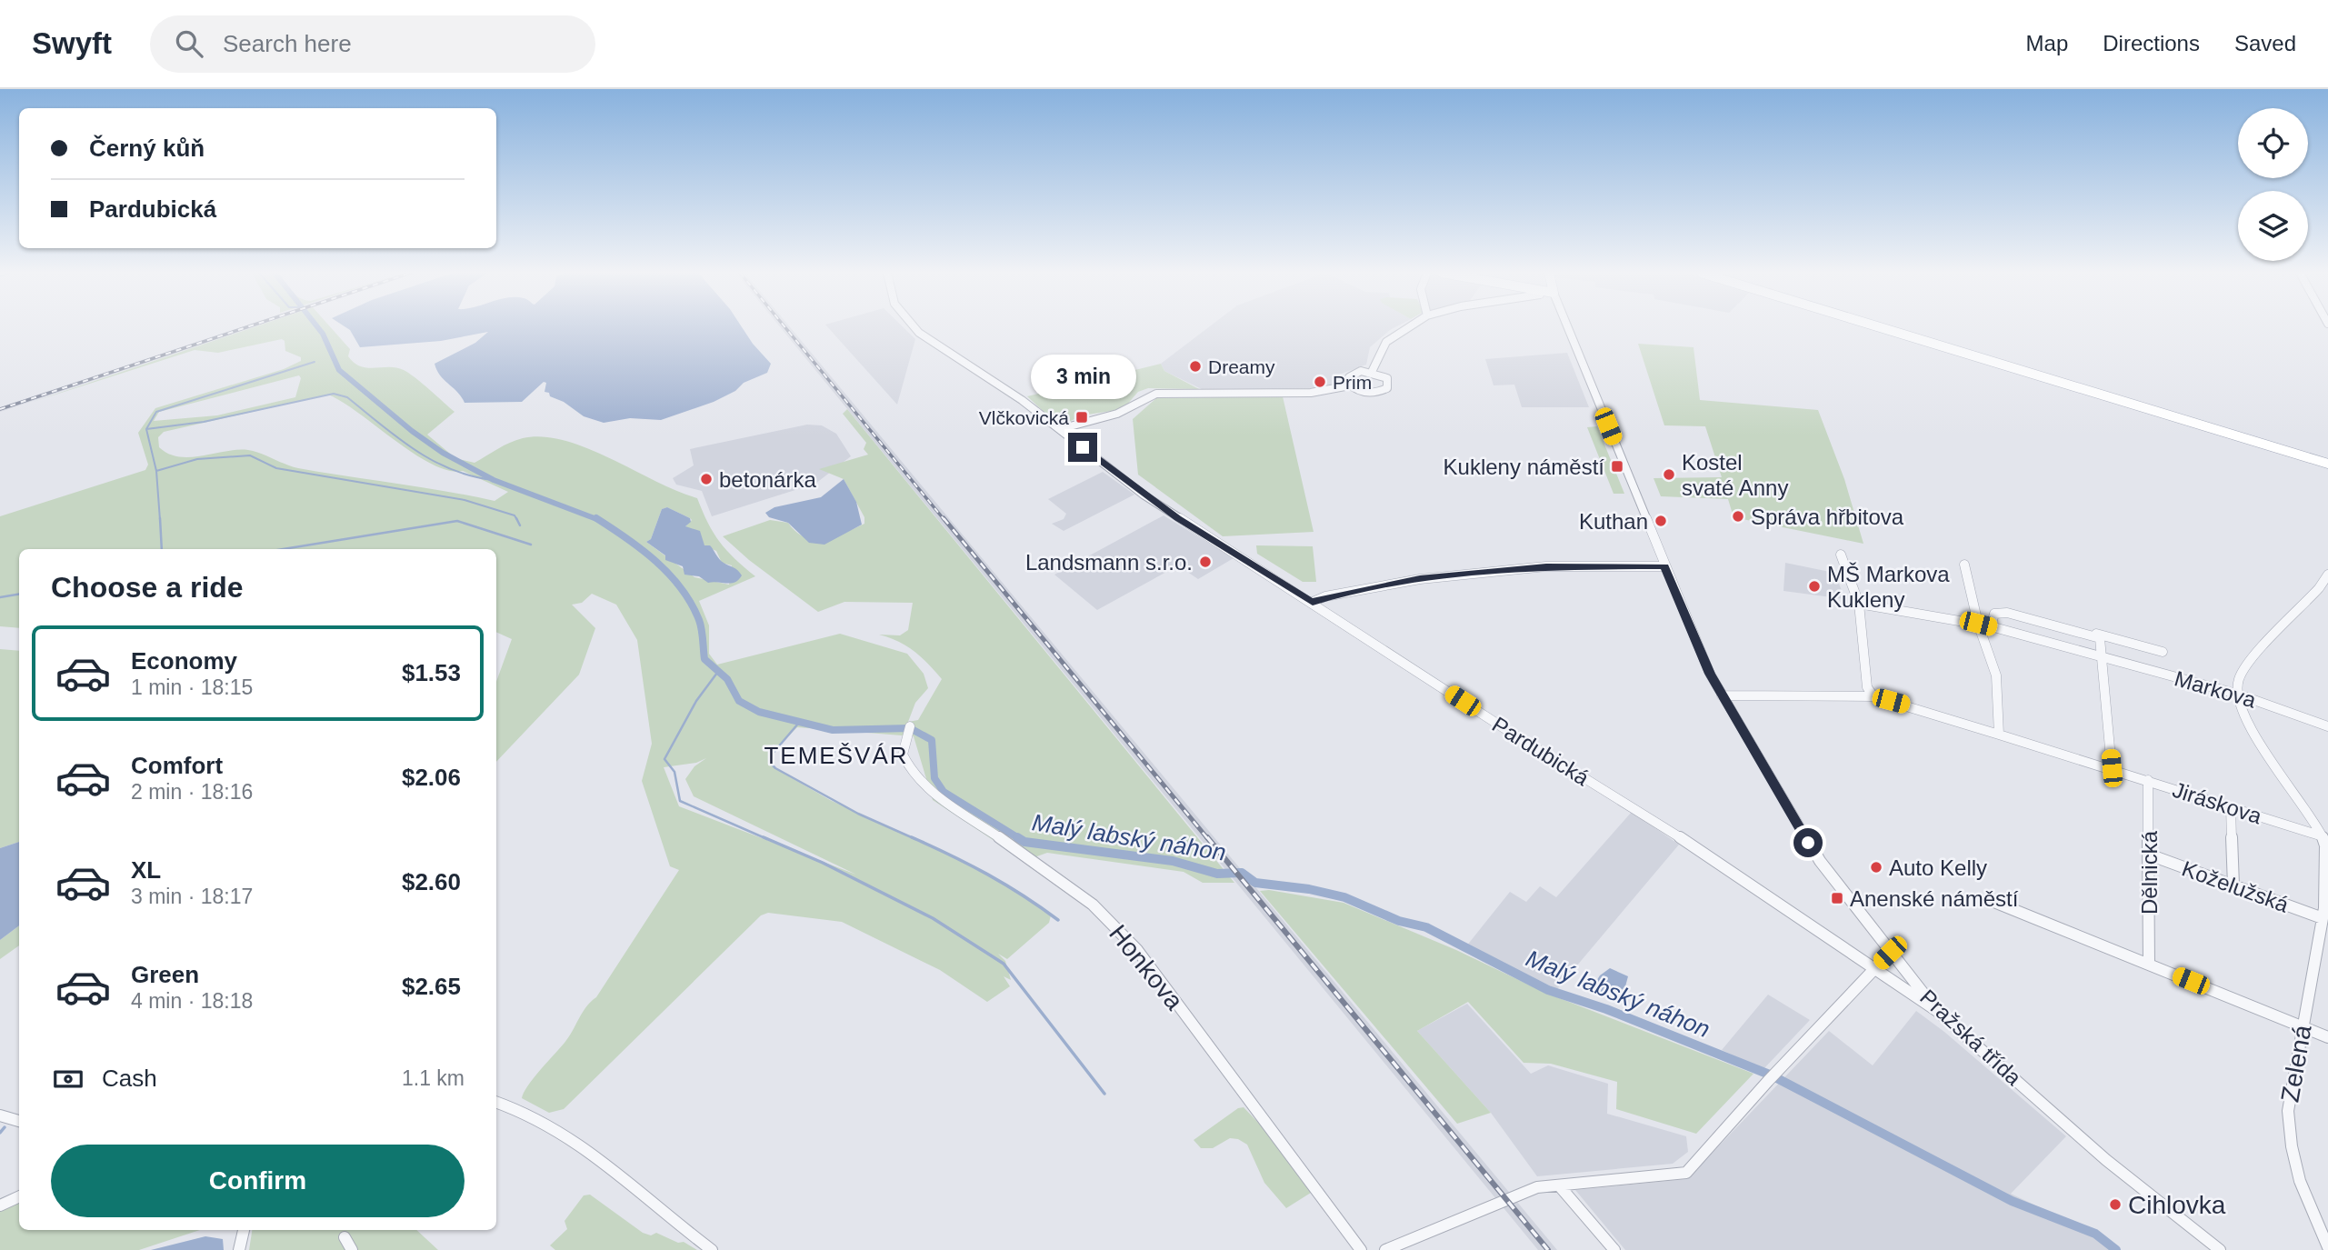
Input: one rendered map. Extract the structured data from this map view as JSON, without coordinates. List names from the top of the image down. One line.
{"streets":{"street":["Markova","Pardubická","Jiráskova","Dělnická","Koželužská","Honkova","Pražská třída","Zelená"]},"crossings":[["Markova","Zelená"],["Pardubická","Pražská třída"],["Jiráskova","Dělnická"],["Jiráskova","Pražská třída"],["Jiráskova","Zelená"],["Dělnická","Koželužská"],["Koželužská","Zelená"]],"districts":["TEMEŠVÁR"],"water":["Malý labský náhon"],"places":{"other":["Dreamy","Prim","Kostel svaté Anny","betonárka","Správa hřbitova","Kuthan","Landsmann s.r.o.","MŠ Markova Kukleny","Auto Kelly","Cihlovka"],"transit":["Vlčkovická","Kukleny náměstí","Anenské náměstí"]},"page":{"header":"Swyft","search":"Search here","nav":["Map","Directions","Saved"],"banner":["Černý kůň","Pardubická"],"bubble":"3 min","heading":"Choose a ride","list":[{"name":"Economy","note":"1 min · 18:15","value":"$1.53"},{"name":"Comfort","note":"2 min · 18:16","value":"$2.06"},{"name":"XL","note":"3 min · 18:17","value":"$2.60"},{"name":"Green","note":"4 min · 18:18","value":"$2.65"}],"pay":["Cash","1.1 km"],"buttons":"Confirm"}}
